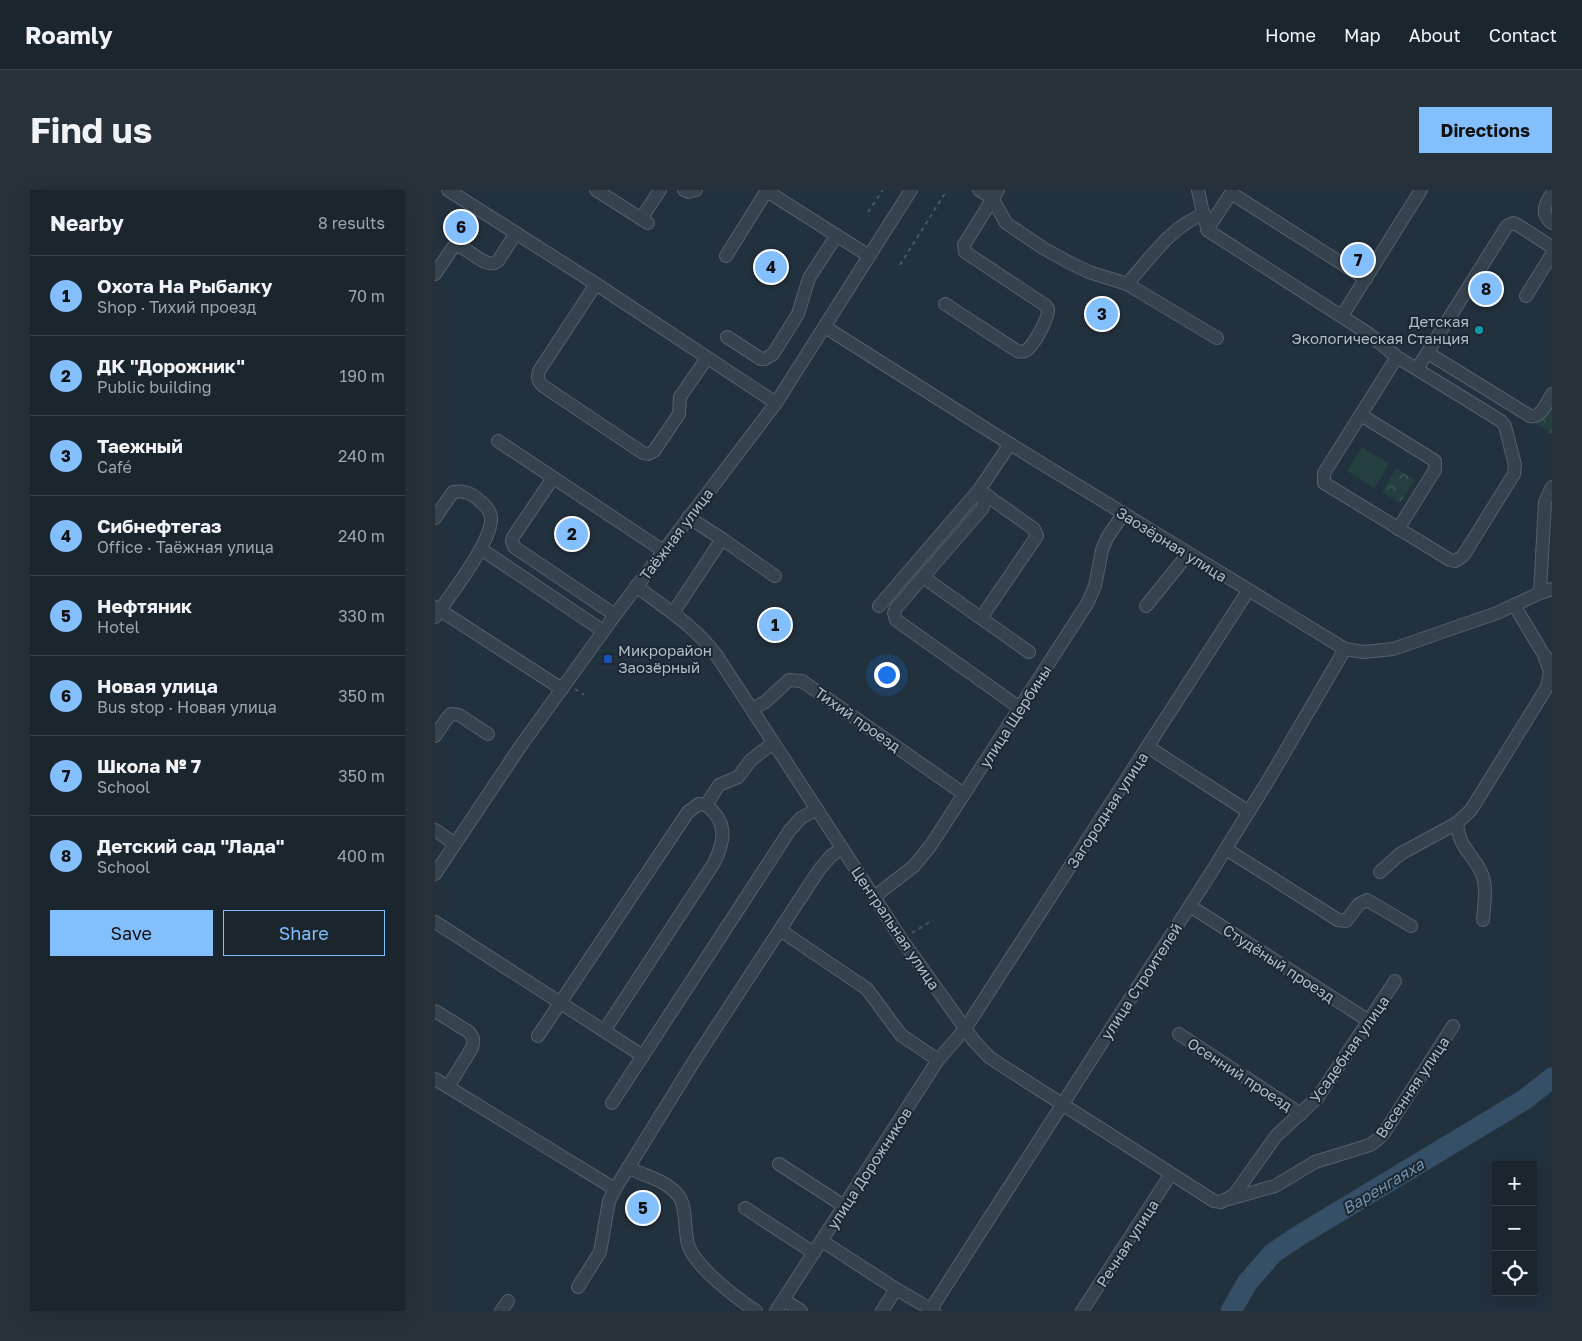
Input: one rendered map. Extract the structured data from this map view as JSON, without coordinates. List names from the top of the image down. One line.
{"streets":{"street":["Таёжная улица","Заозёрная улица","улица Щербины","Тихий проезд","Загородная улица","Центральная улица","Студёный проезд","улица Строителей","Усадебная улица","Осенний проезд","Весенняя улица","улица Дорожников","Речная улица"]},"crossings":[["Таёжная улица","Заозёрная улица"],["Таёжная улица","Центральная улица"],["Заозёрная улица","улица Щербины"],["Заозёрная улица","Загородная улица"],["Заозёрная улица","улица Строителей"],["улица Щербины","Тихий проезд"],["улица Щербины","Центральная улица"],["Тихий проезд","Центральная улица"],["Загородная улица","Центральная улица"],["Загородная улица","улица Дорожников"],["Центральная улица","улица Строителей"],["Центральная улица","Усадебная улица"],["Центральная улица","Весенняя улица"],["Центральная улица","улица Дорожников"],["Центральная улица","Речная улица"],["Студёный проезд","улица Строителей"],["Студёный проезд","Усадебная улица"],["Усадебная улица","Осенний проезд"],["Усадебная улица","Весенняя улица"]],"water":["Варенгаяха"],"places":{"other":["Детская Экологическая Станция"],"transit":["Микрорайон Заозёрный"]},"page":{"header":"Roamly","nav":["Home","Map","About","Contact"],"buttons":["Directions",["Save","Share"]],"title":"Find us","heading":["Nearby","8 results"],"pins":["6","7","4","8","3","2","1","5"],"list":[{"mark":"1","name":"Охота На Рыбалку","note":"Shop · Тихий проезд","value":"70 m"},{"mark":"2","name":"ДК \"Дорожник\"","note":"Public building","value":"190 m"},{"mark":"3","name":"Таежный","note":"Café","value":"240 m"},{"mark":"4","name":"Сибнефтегаз","note":"Office · Таёжная улица","value":"240 m"},{"mark":"5","name":"Нефтяник","note":"Hotel","value":"330 m"},{"mark":"6","name":"Новая улица","note":"Bus stop · Новая улица","value":"350 m"},{"mark":"7","name":"Школа № 7","note":"School","value":"350 m"},{"mark":"8","name":"Детский сад \"Лада\"","note":"School","value":"400 m"}],"map_buttons":["+","−"]}}
